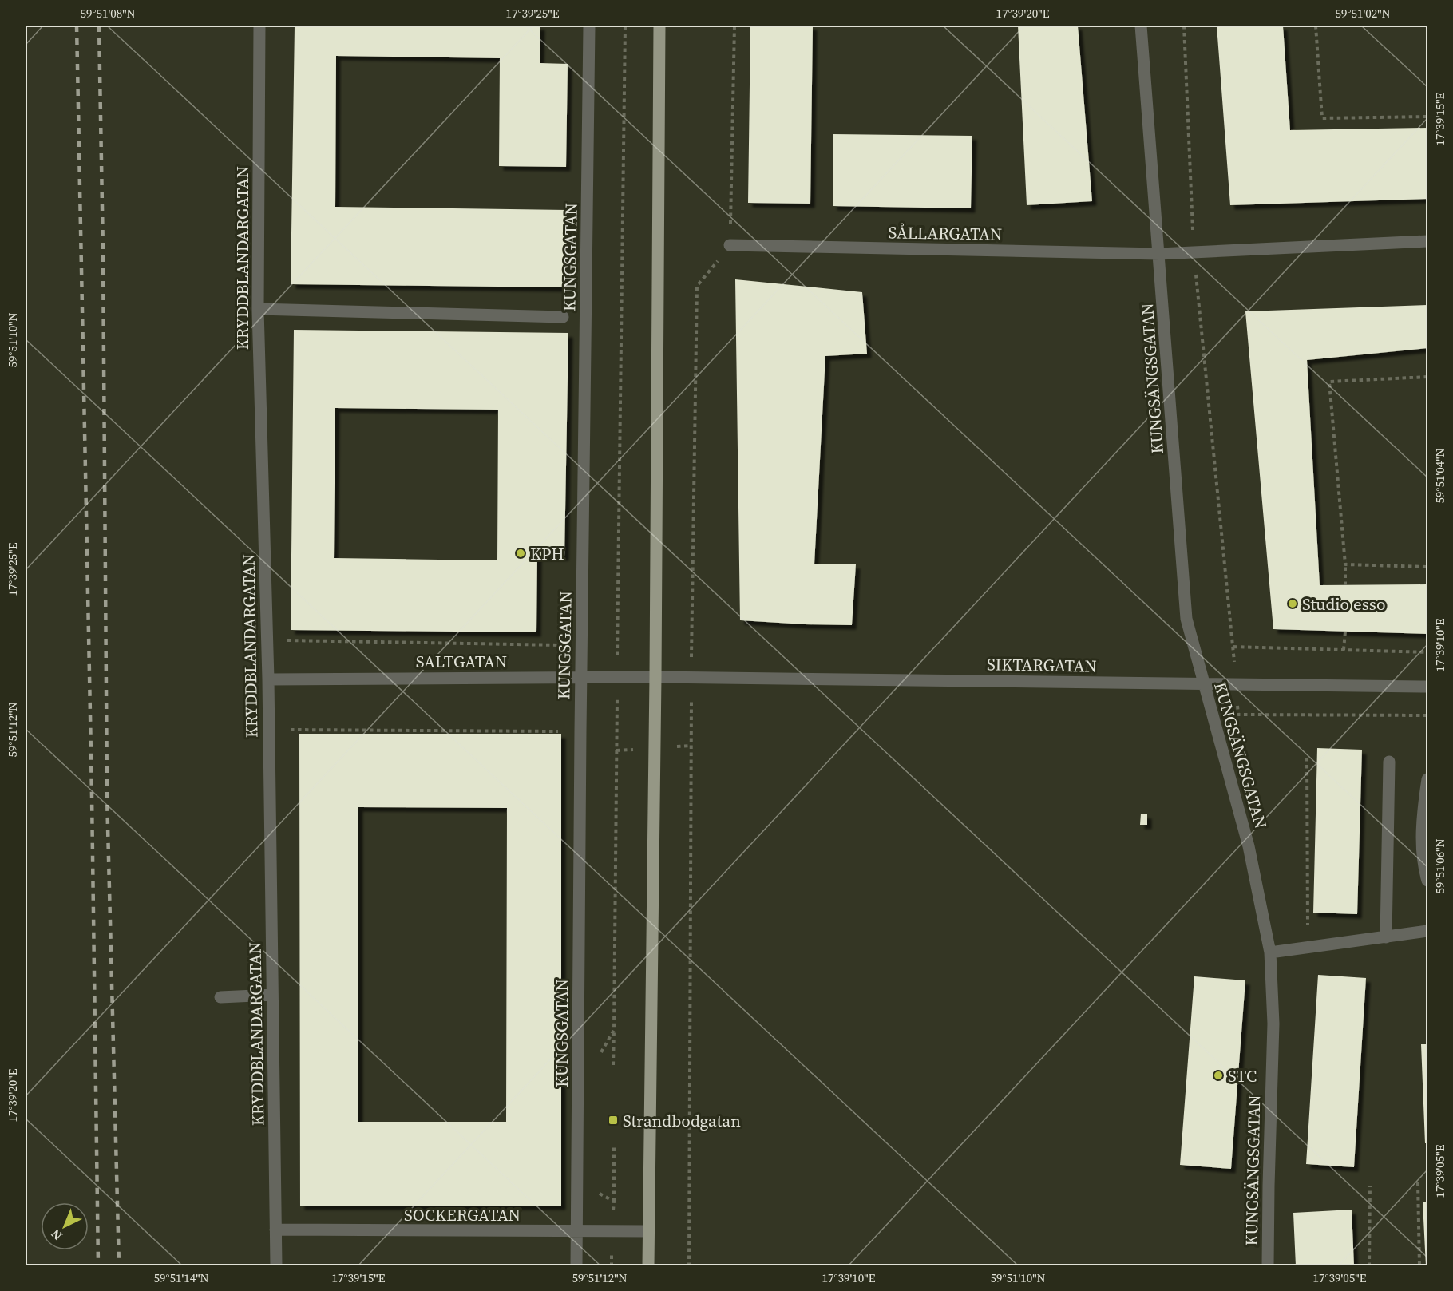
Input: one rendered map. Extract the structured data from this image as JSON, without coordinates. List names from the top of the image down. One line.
{"streets":{"street":["SÅLLARGATAN","KUNGSGATAN","KRYDDBLANDARGATAN","KUNGSÄNGSGATAN","SALTGATAN","SIKTARGATAN","SOCKERGATAN"]},"crossings":[["SÅLLARGATAN","KUNGSÄNGSGATAN"],["KUNGSGATAN","SALTGATAN"],["KUNGSGATAN","SOCKERGATAN"],["KRYDDBLANDARGATAN","SALTGATAN"],["KRYDDBLANDARGATAN","SOCKERGATAN"],["KUNGSÄNGSGATAN","SIKTARGATAN"],["SALTGATAN","SIKTARGATAN"]],"places":{"other":["KPH","Studio esso","STC"],"transit":["Strandbodgatan"]},"north":"bottom left","coordinates":["59°51'08\"N","17°39'25\"E","17°39'20\"E","59°51'02\"N","17°39'15\"E","59°51'10\"N","59°51'04\"N","17°39'10\"E","59°51'12\"N","59°51'06\"N","17°39'05\"E","59°51'14\"N"]}
